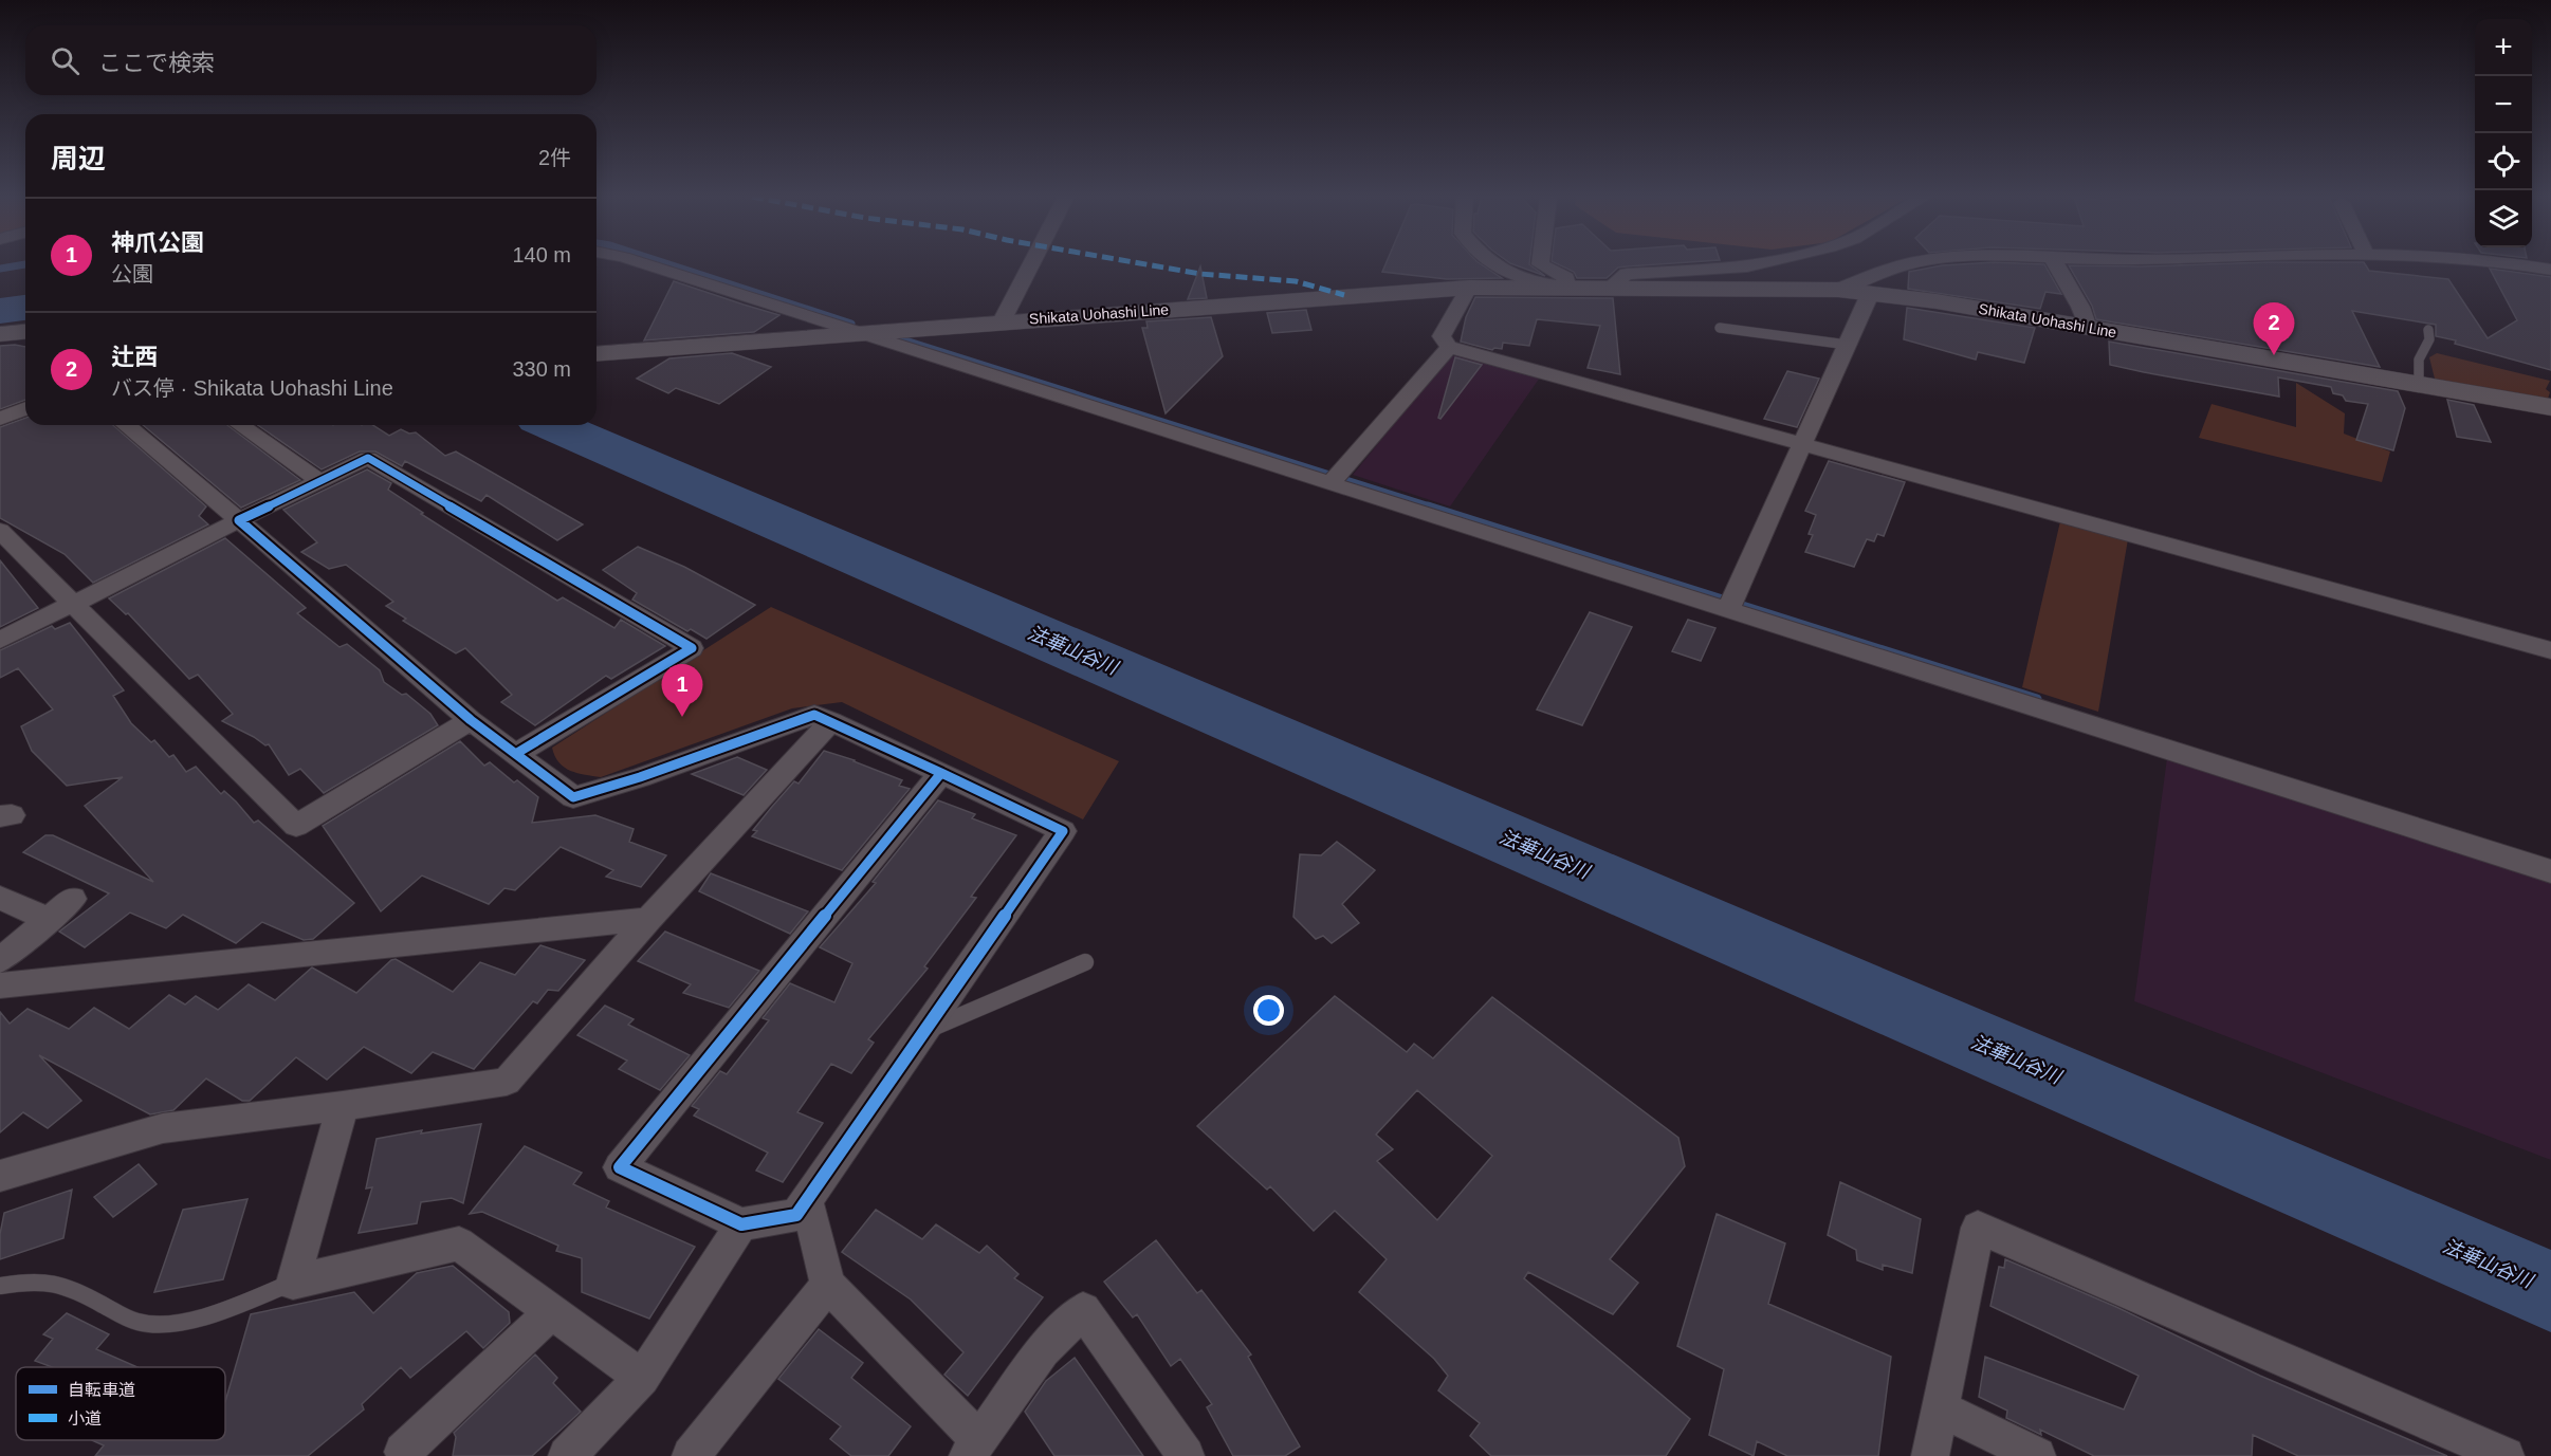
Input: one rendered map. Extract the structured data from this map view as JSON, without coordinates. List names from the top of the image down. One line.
{"streets":{"main road":["Shikata Uohashi Line"]},"water":["法華山谷川"],"legend":["自転車道","小道"],"page":{"map_buttons":["+","−"],"search":"ここで検索","heading":["周辺","2件"],"list":[{"mark":"1","name":"神爪公園","note":"公園","value":"140 m"},{"mark":"2","name":"辻西","note":"バス停 · Shikata Uohashi Line","value":"330 m"}],"pins":["2","1"]}}
